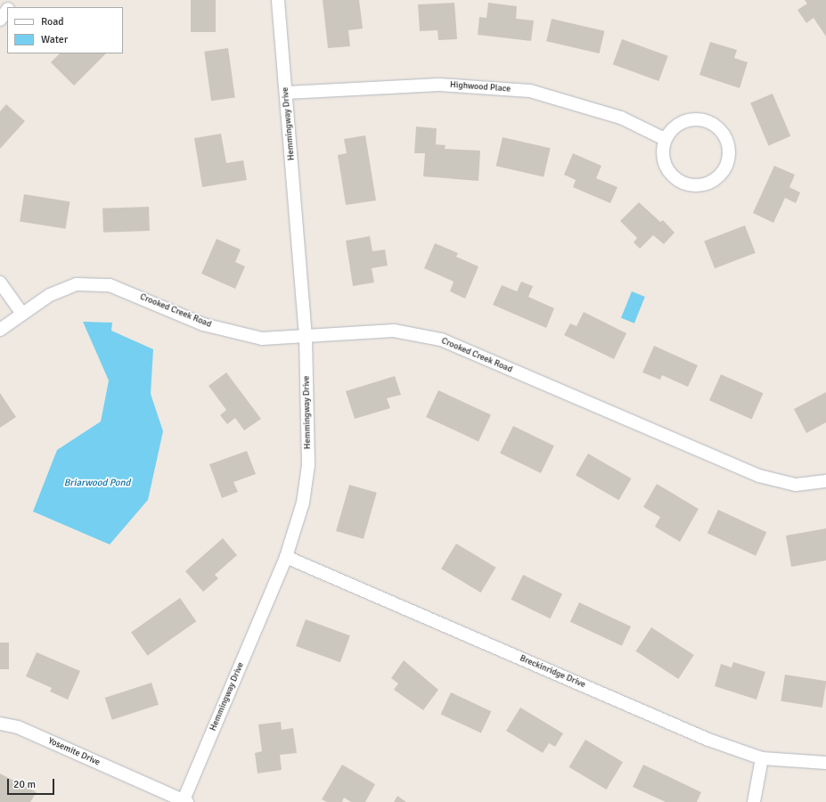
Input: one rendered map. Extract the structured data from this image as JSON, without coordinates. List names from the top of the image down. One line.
{"streets":{"street":["Highwood Place","Hemmingway Drive","Crooked Creek Road","Breckinridge Drive","Yosemite Drive"]},"crossings":[["Highwood Place","Hemmingway Drive"],["Hemmingway Drive","Crooked Creek Road"],["Hemmingway Drive","Breckinridge Drive"],["Hemmingway Drive","Yosemite Drive"]],"water":["Briarwood Pond"],"legend":["Road","Water"],"scale_bar":"20 m"}
